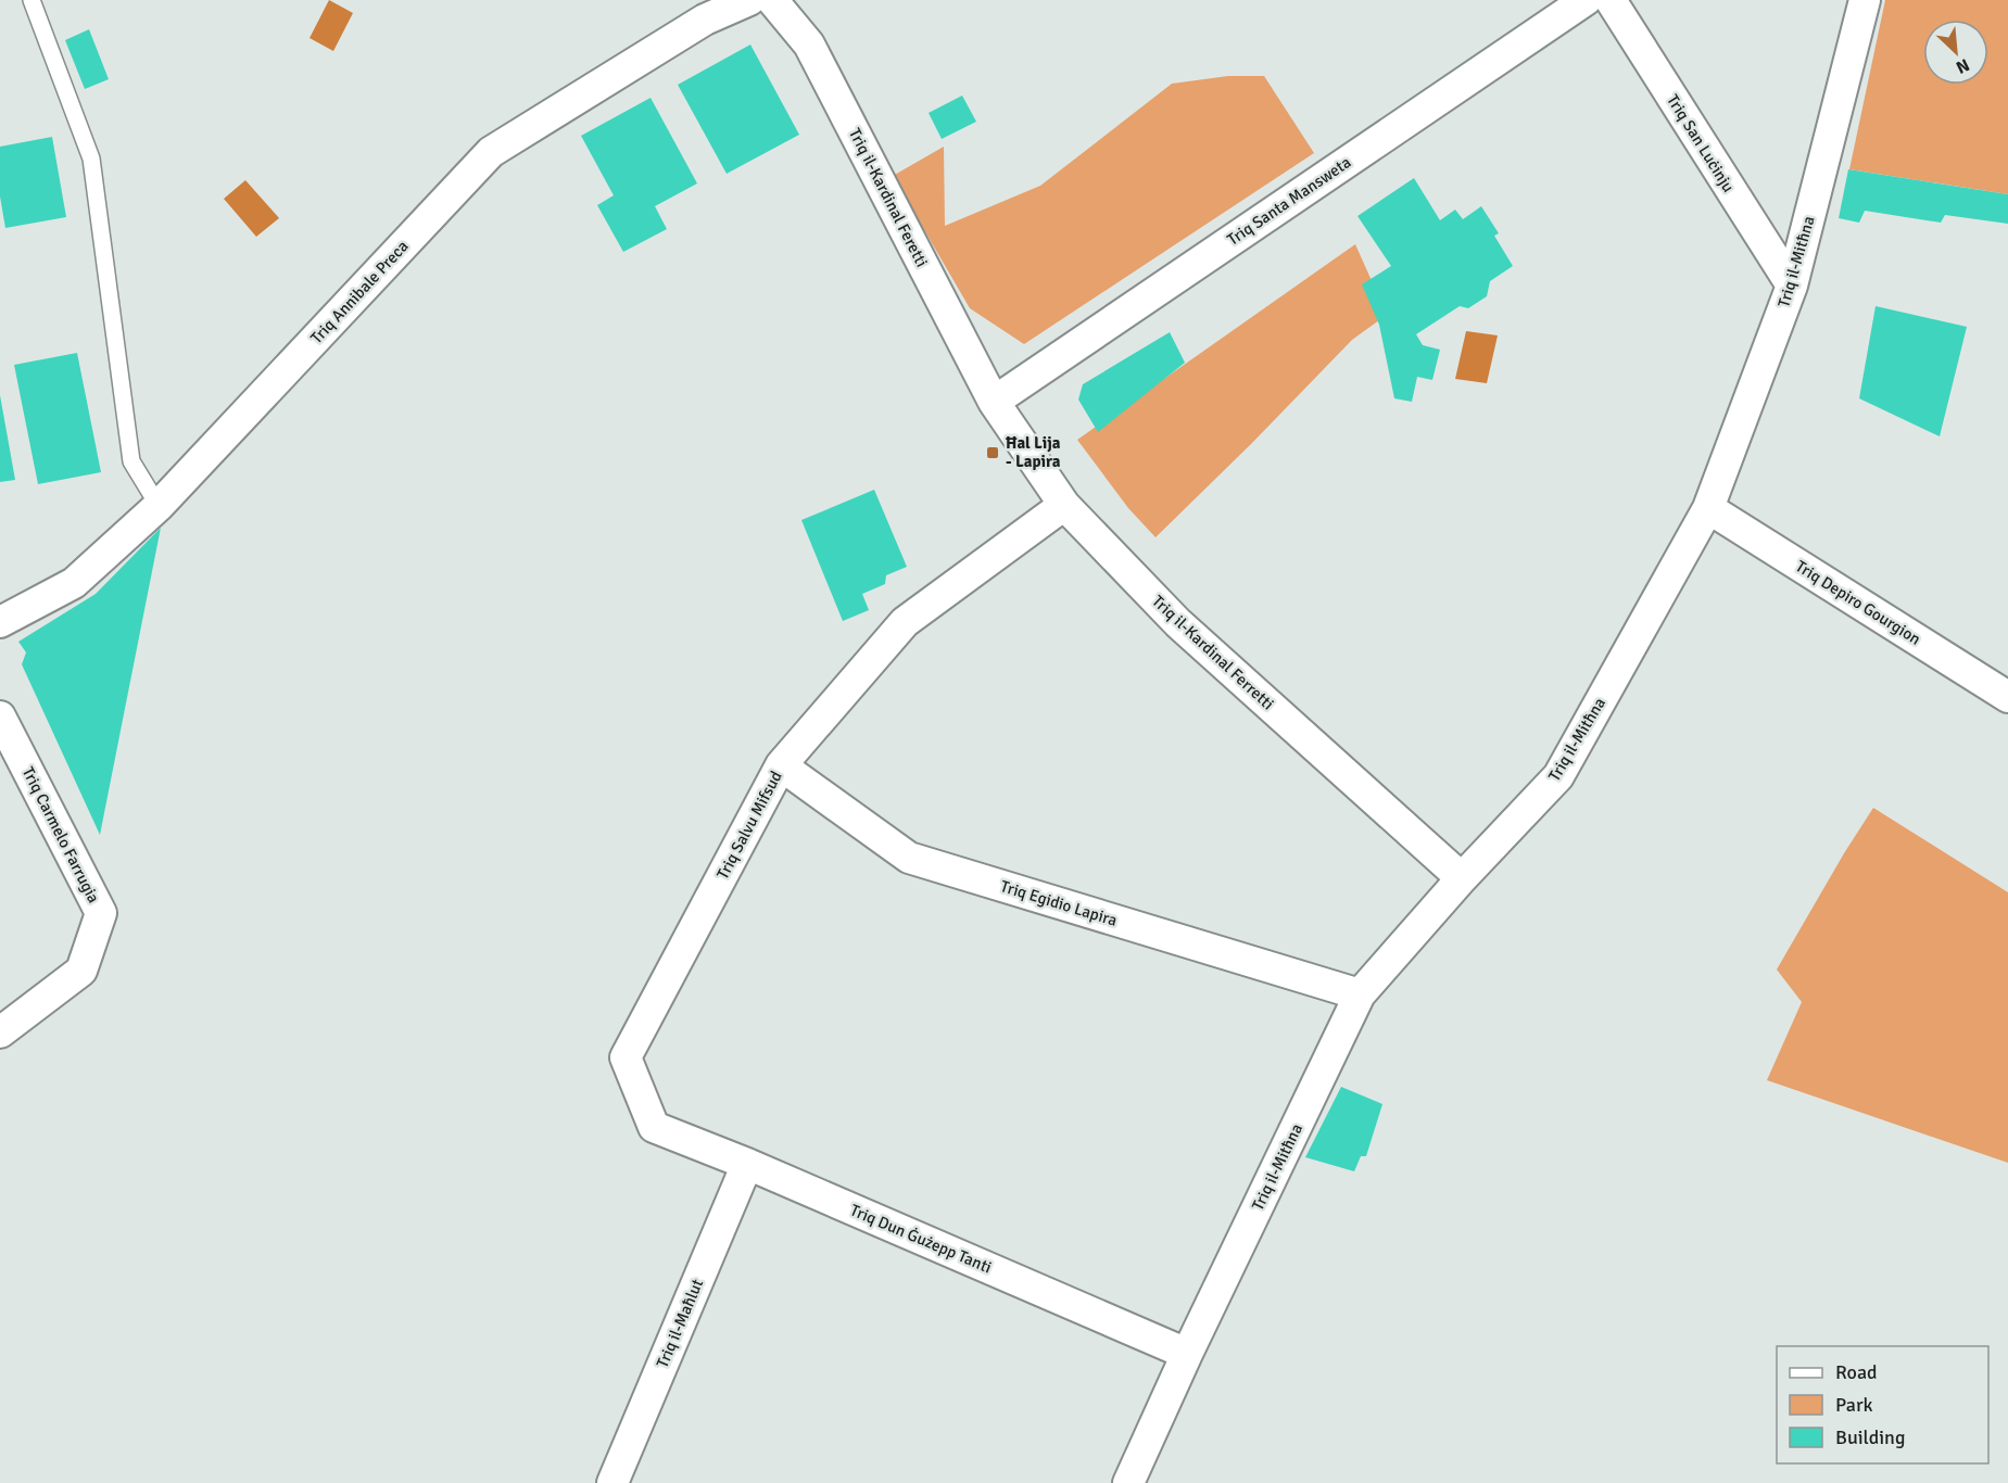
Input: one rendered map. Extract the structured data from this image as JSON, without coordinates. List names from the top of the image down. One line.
{"streets":{"street":["Triq San Luċinju","Triq il-Kardinal Feretti","Triq Santa Mansweta","Triq il-Mitħna","Triq Annibale Preca","Triq Depiro Gourgion","Triq il-Kardinal Ferretti","Triq Salvu Mifsud","Triq Carmelo Farrugia","Triq Egidio Lapira","Triq Dun Ġużepp Tanti","Triq il-Maħlut"]},"crossings":[["Triq San Luċinju","Triq il-Mitħna"],["Triq il-Kardinal Feretti","Triq Santa Mansweta"],["Triq il-Kardinal Feretti","Triq il-Kardinal Ferretti"],["Triq Santa Mansweta","Triq il-Kardinal Ferretti"],["Triq il-Mitħna","Triq Depiro Gourgion"],["Triq il-Mitħna","Triq il-Kardinal Ferretti"],["Triq il-Mitħna","Triq Egidio Lapira"],["Triq il-Mitħna","Triq Dun Ġużepp Tanti"],["Triq il-Kardinal Ferretti","Triq Salvu Mifsud"],["Triq Salvu Mifsud","Triq Egidio Lapira"],["Triq Salvu Mifsud","Triq Dun Ġużepp Tanti"],["Triq Dun Ġużepp Tanti","Triq il-Maħlut"]],"places":{"transit":["Ħal Lija - Lapira"]},"legend":["Road","Park","Building"],"north":"bottom right"}
